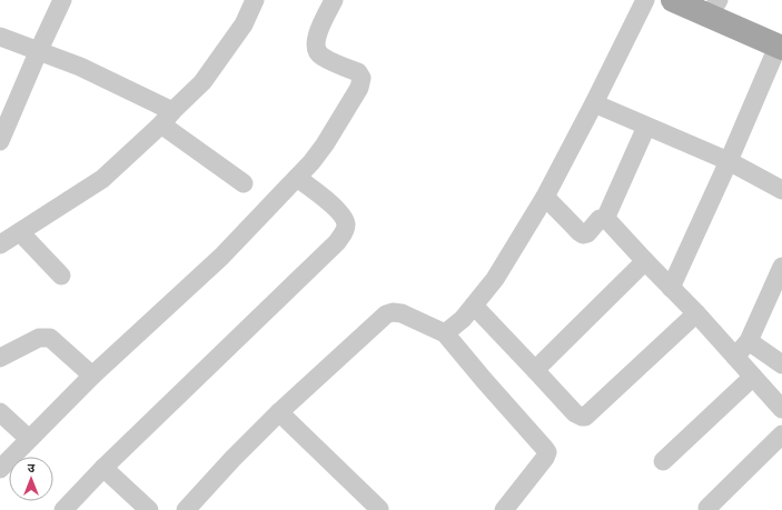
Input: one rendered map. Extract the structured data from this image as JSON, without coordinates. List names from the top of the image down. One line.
{"north":"top"}
